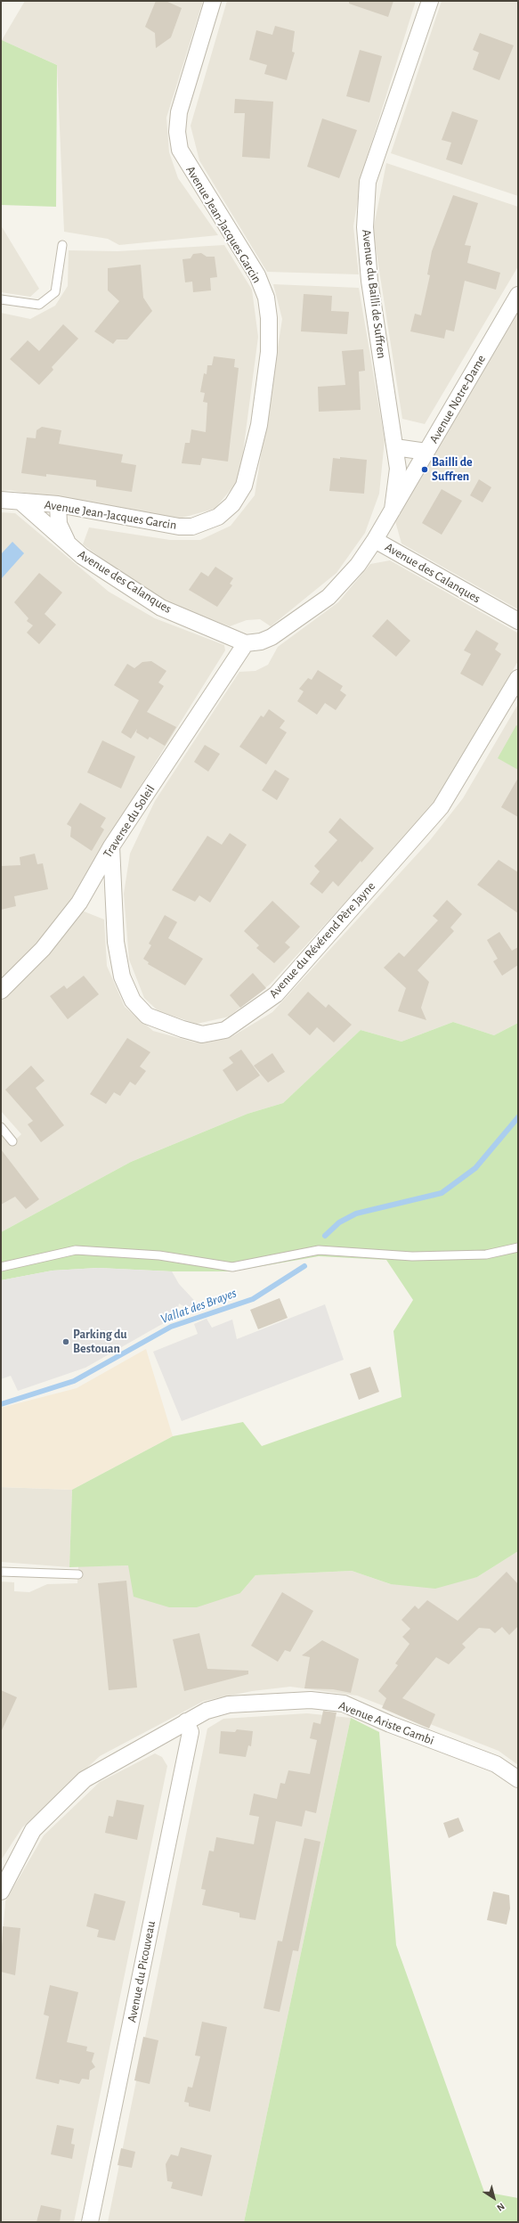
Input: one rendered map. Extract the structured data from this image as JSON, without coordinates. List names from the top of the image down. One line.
{"streets":{"street":["Avenue Jean-Jacques Garcin","Avenue du Bailli de Suffren","Avenue Notre-Dame","Avenue des Calanques","Traverse du Soleil","Avenue du Révérend Père Jayne","Avenue Ariste Gambi","Avenue du Picouveau"]},"crossings":[["Avenue Jean-Jacques Garcin","Avenue des Calanques"],["Avenue du Bailli de Suffren","Avenue Notre-Dame"],["Avenue Notre-Dame","Avenue des Calanques"],["Avenue des Calanques","Traverse du Soleil"],["Traverse du Soleil","Avenue du Révérend Père Jayne"],["Avenue Ariste Gambi","Avenue du Picouveau"]],"water":["Vallat des Brayes"],"places":["Bailli de Suffren","Parking du Bestouan"],"north":"bottom right"}
